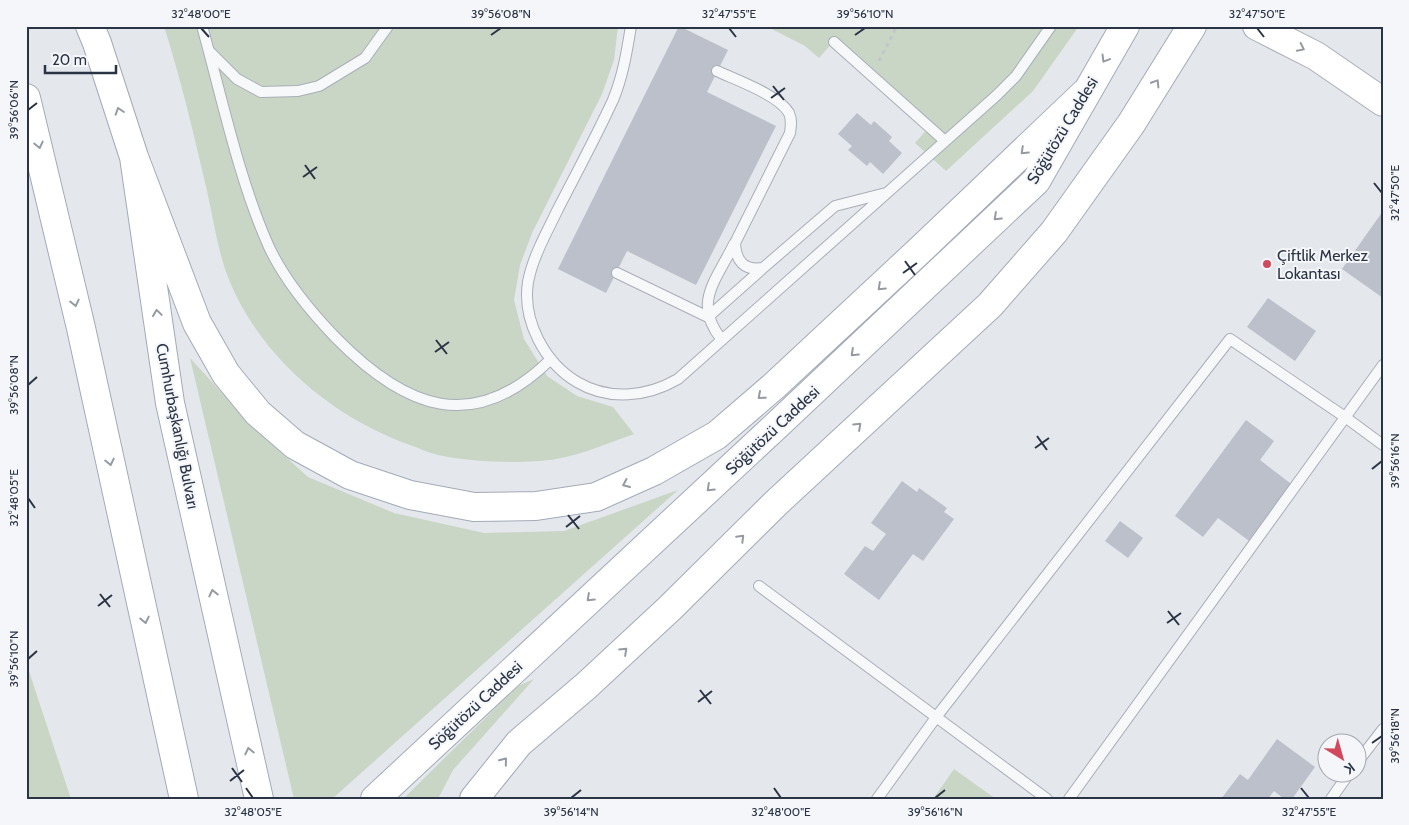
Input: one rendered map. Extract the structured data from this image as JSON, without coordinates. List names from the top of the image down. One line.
{"streets":{"main road":["Söğütözü Caddesi","Cumhurbaşkanlığı Bulvarı"]},"places":["Çiftlik Merkez Lokantası"],"scale_bar":"20 m","north":"bottom right","coordinates":["32°48'00\"E","39°56'08\"N","32°47'55\"E","39°56'10\"N","32°47'50\"E","39°56'06\"N","39°56'16\"N","32°48'05\"E","39°56'18\"N","39°56'14\"N"]}
